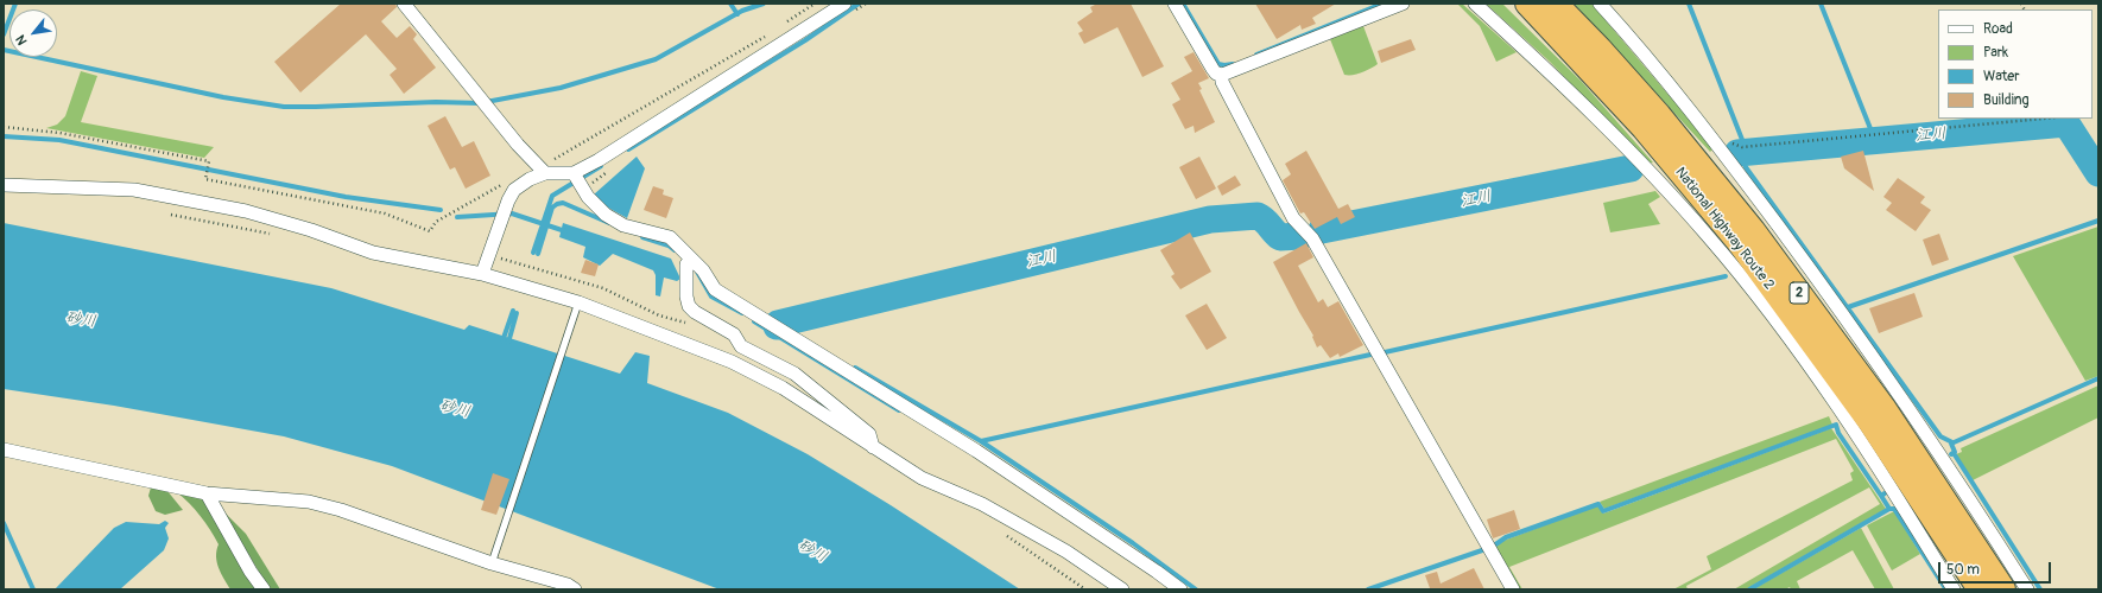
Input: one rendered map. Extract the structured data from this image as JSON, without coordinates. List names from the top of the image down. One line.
{"streets":{"highway":["National Highway Route 2","2"]},"water":["江川","砂川"],"legend":["Road","Park","Water","Building"],"scale_bar":"50 m","north":"bottom left"}
